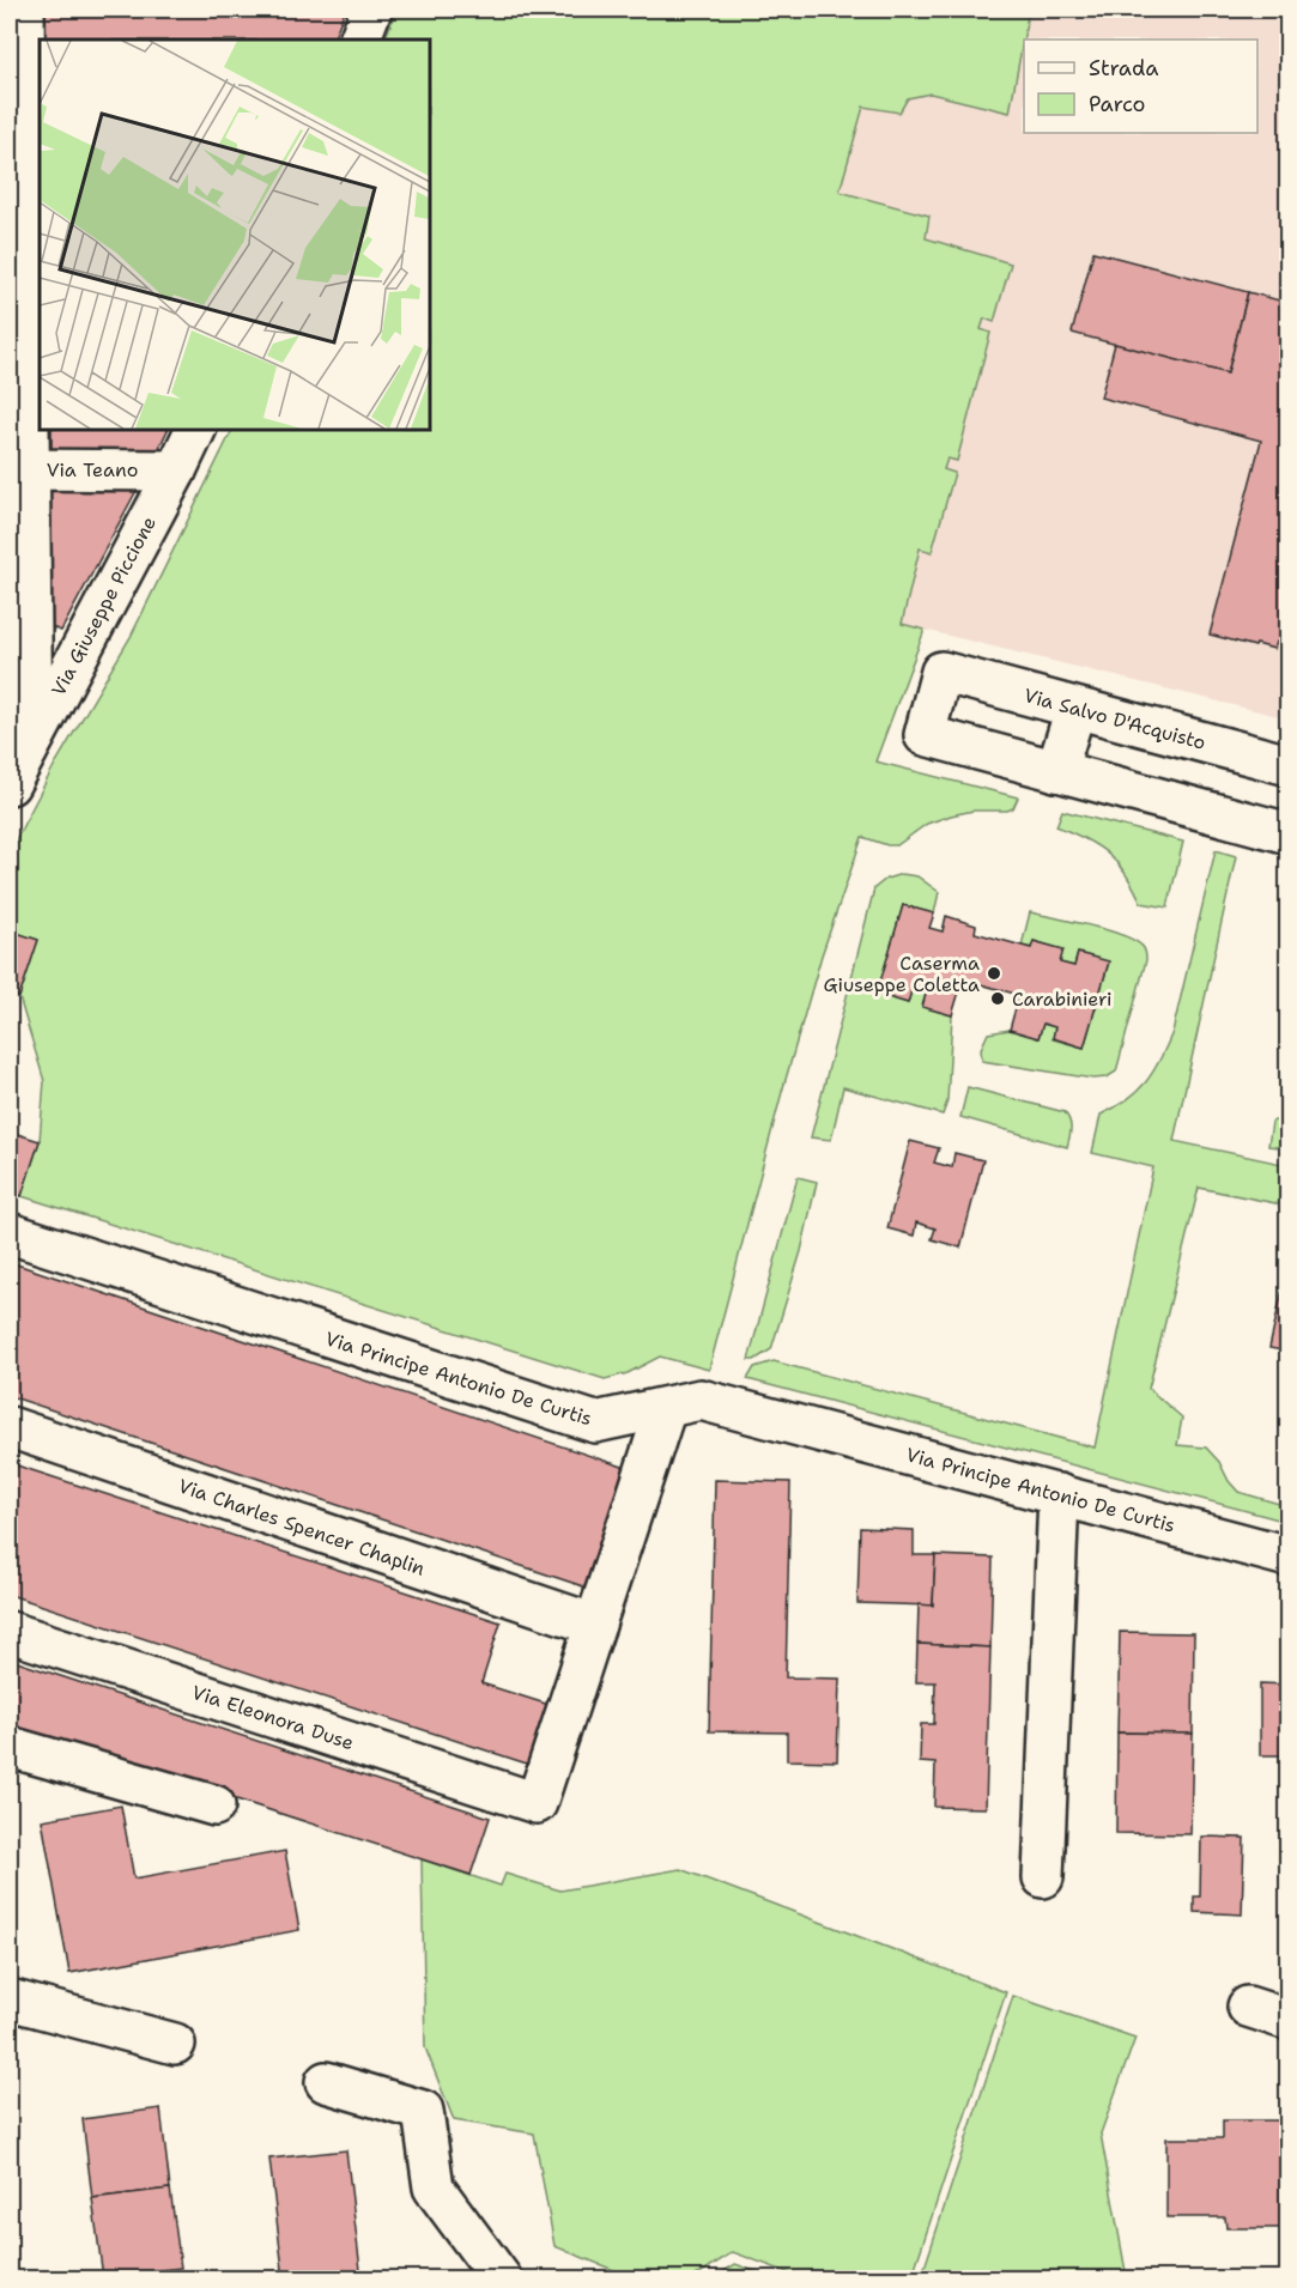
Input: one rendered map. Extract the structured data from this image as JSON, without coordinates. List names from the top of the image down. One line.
{"streets":{"street":["Via Teano","Via Giuseppe Piccione","Via Salvo D'Acquisto","Via Principe Antonio De Curtis","Via Charles Spencer Chaplin","Via Eleonora Duse"]},"crossings":[["Via Teano","Via Giuseppe Piccione"],["Via Charles Spencer Chaplin","Via Eleonora Duse"]],"places":["Caserma Giuseppe Coletta","Carabinieri"],"legend":["Strada","Parco"]}
